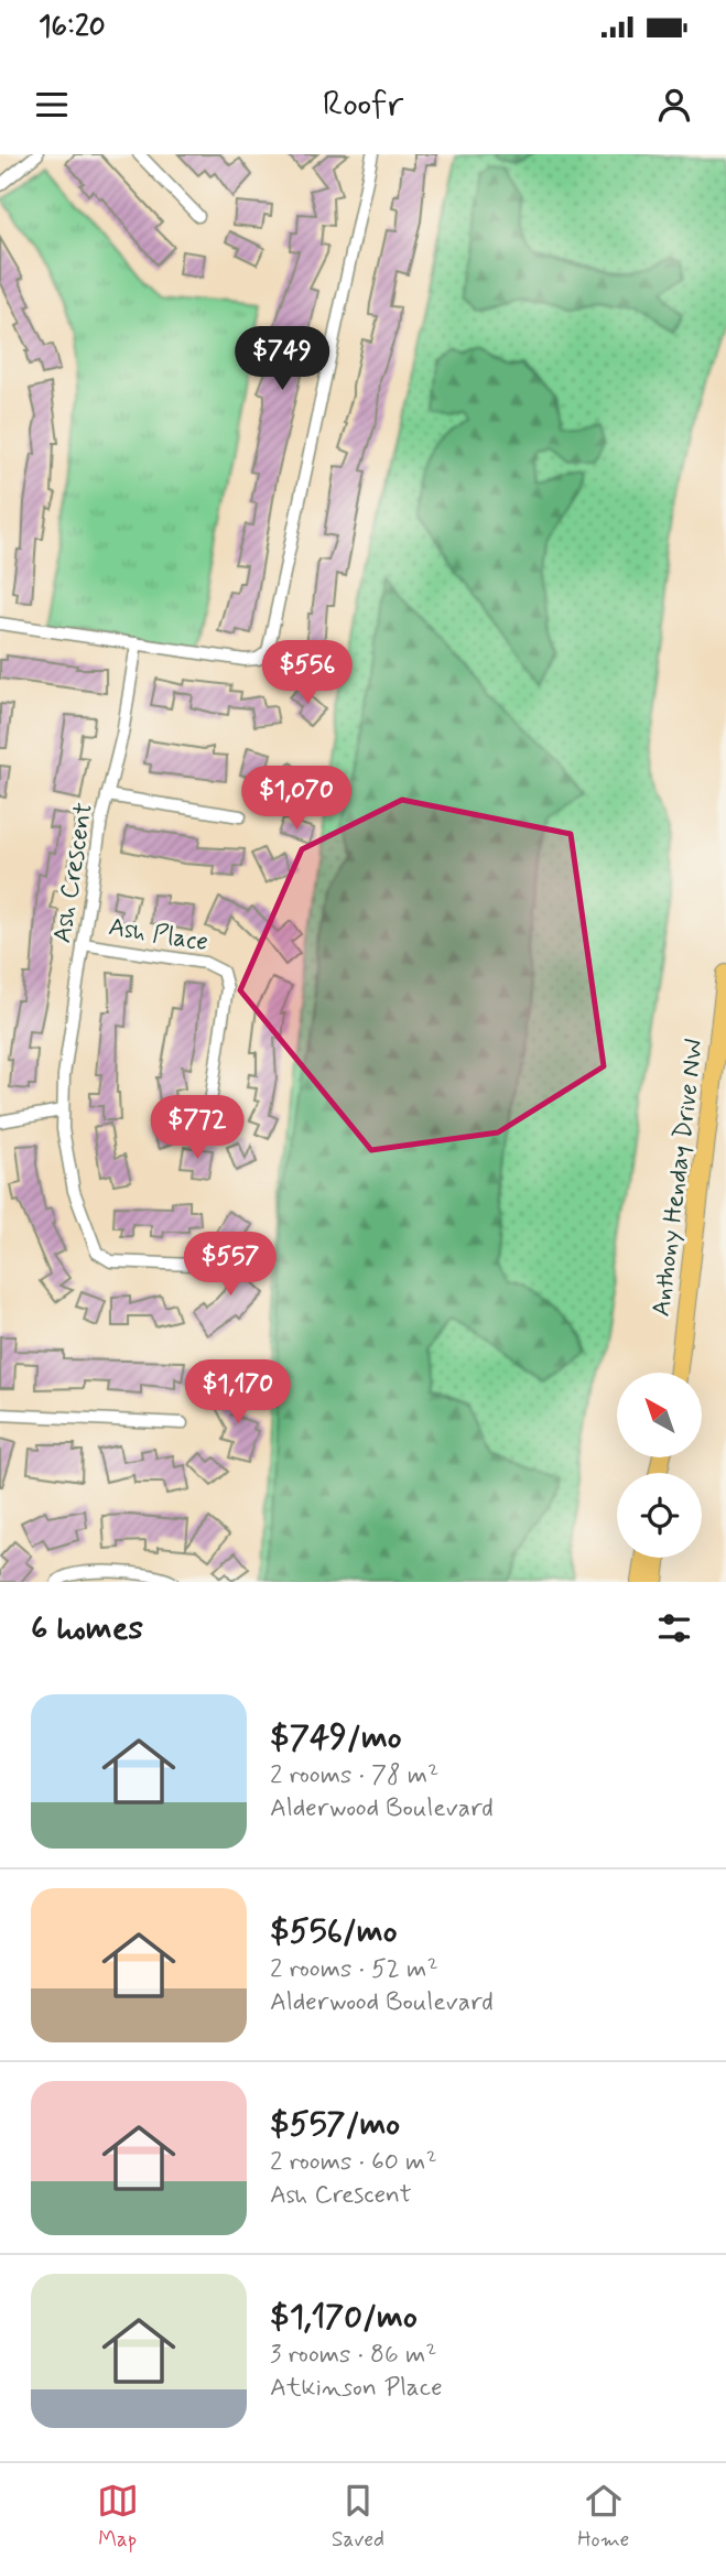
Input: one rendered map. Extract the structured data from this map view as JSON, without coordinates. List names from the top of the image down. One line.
{"streets":{"highway":["Anthony Henday Drive NW"],"street":["Ash Crescent","Ash Place"]},"crossings":[["Ash Crescent","Ash Place"]],"north":"top left","page":{"status":"16:20","header":"Roofr","price":["$749","$556","$1,070","$772","$557","$1,170"],"heading":"6 homes","list":[{"name":"$749/mo","note":"2 rooms · 78 m² · Alderwood Boulevard"},{"name":"$556/mo","note":"2 rooms · 52 m² · Alderwood Boulevard"},{"name":"$557/mo","note":"2 rooms · 60 m² · Ash Crescent"},{"name":"$1,170/mo","note":"3 rooms · 86 m² · Atkinson Place"}],"tabs":["Map","Saved","Home"]}}
